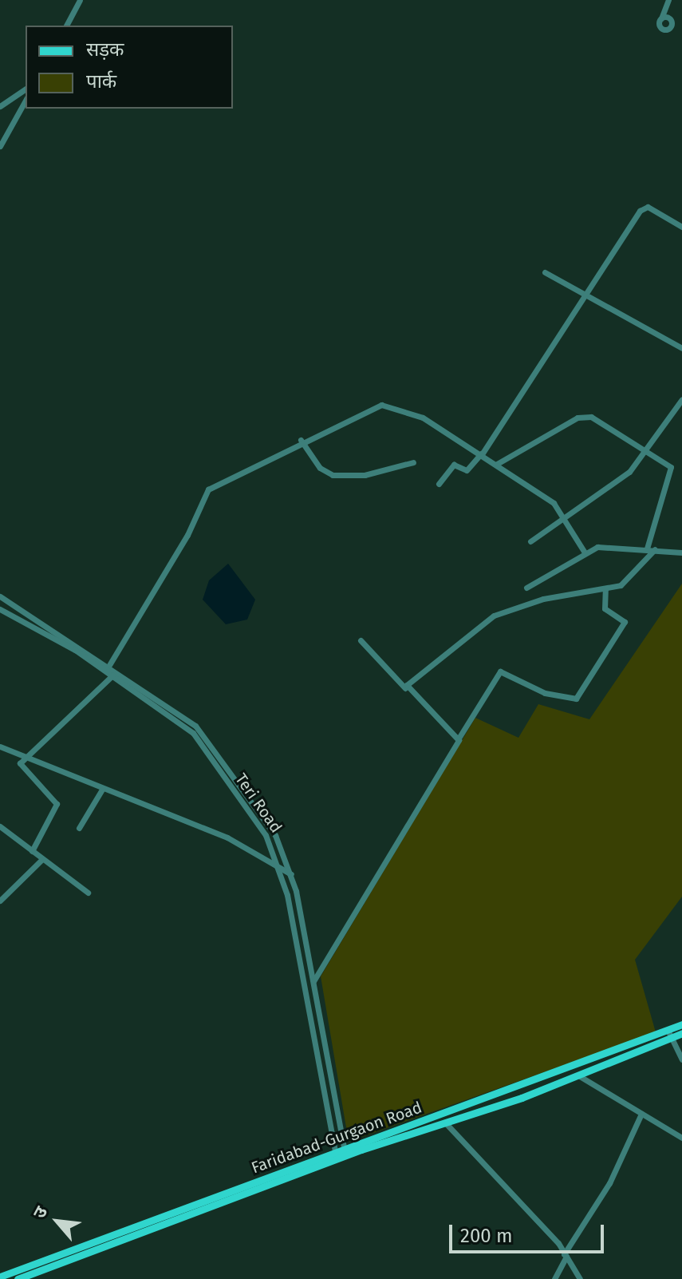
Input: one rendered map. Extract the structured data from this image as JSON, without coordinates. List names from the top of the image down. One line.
{"streets":{"main road":["Faridabad-Gurgaon Road"],"street":["Teri Road"]},"crossings":[["Teri Road","Faridabad-Gurgaon Road"]],"legend":["सड़क","पार्क"],"scale_bar":"200 m","north":"top left"}
